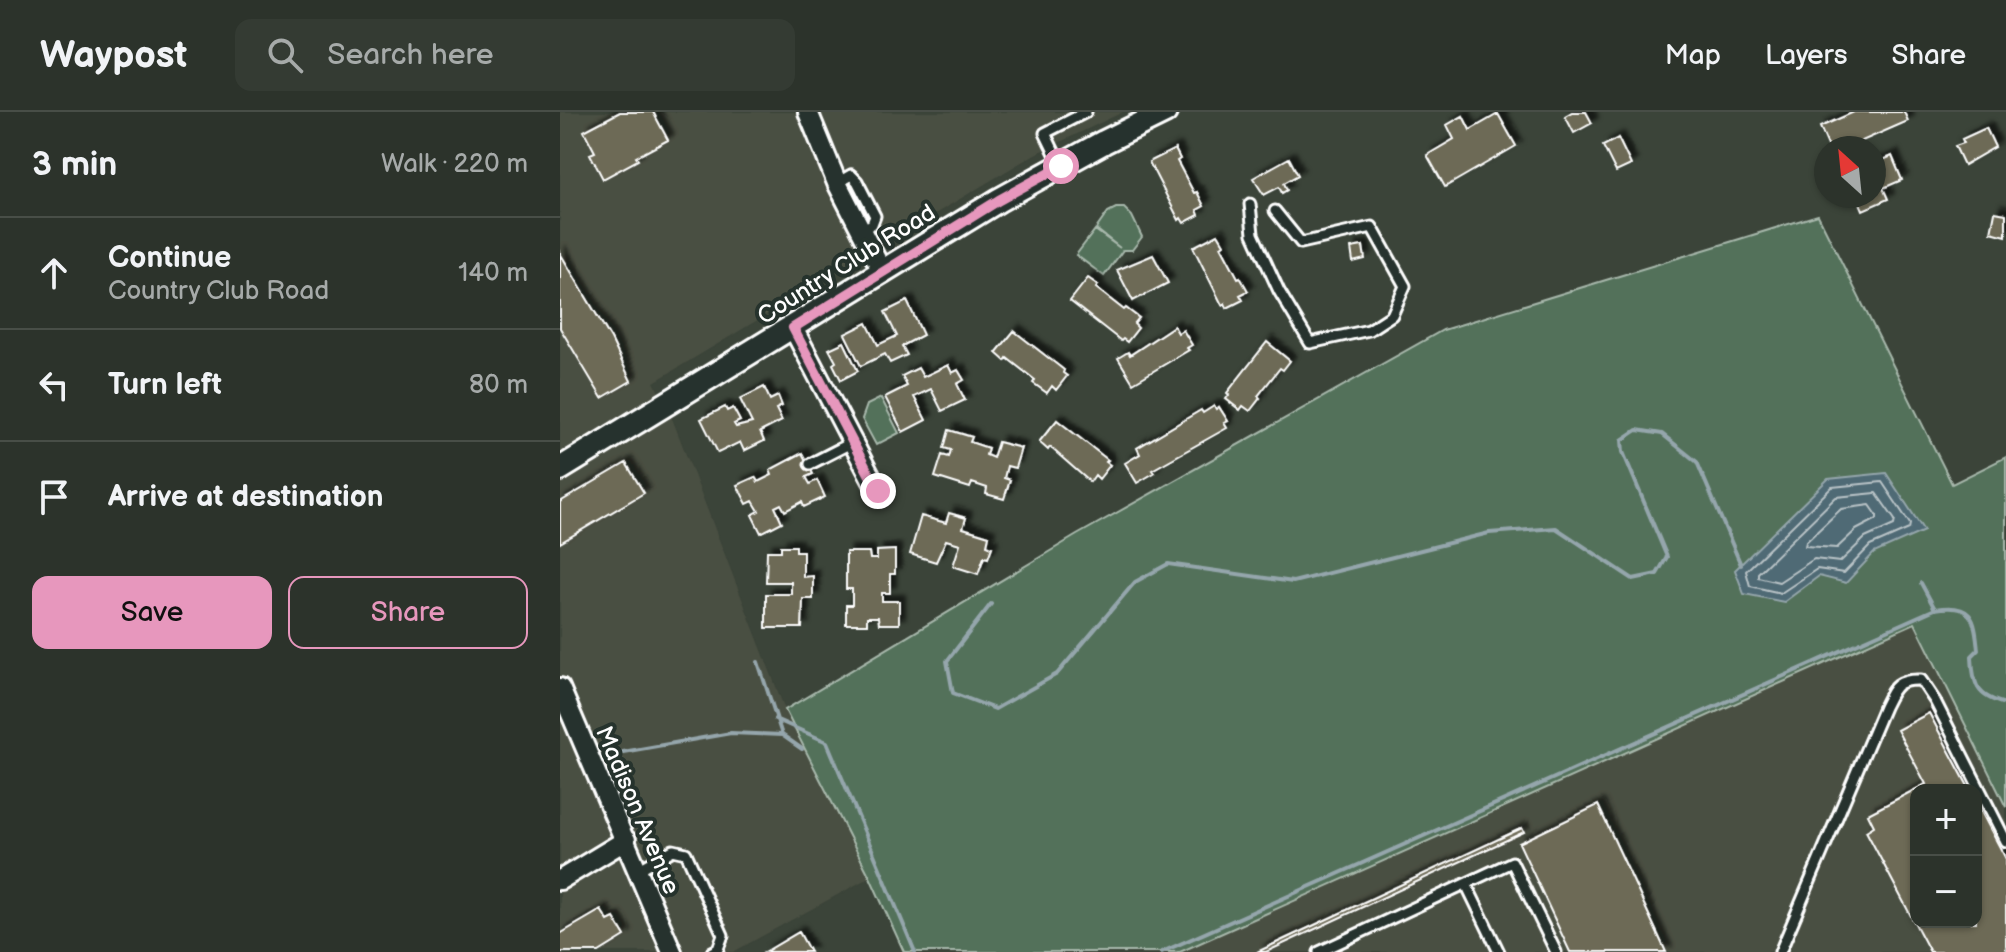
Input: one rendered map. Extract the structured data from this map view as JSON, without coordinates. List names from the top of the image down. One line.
{"streets":{"street":["Country Club Road","Madison Avenue"]},"north":"top left","page":{"header":"Waypost","search":"Search here","nav":["Map","Layers","Share"],"heading":["3 min","Walk · 220 m"],"list":[["Continue","Country Club Road","140 m"],["Turn left","80 m"],"Arrive at destination"],"buttons":["Save","Share"],"map_buttons":["+","−"]}}
